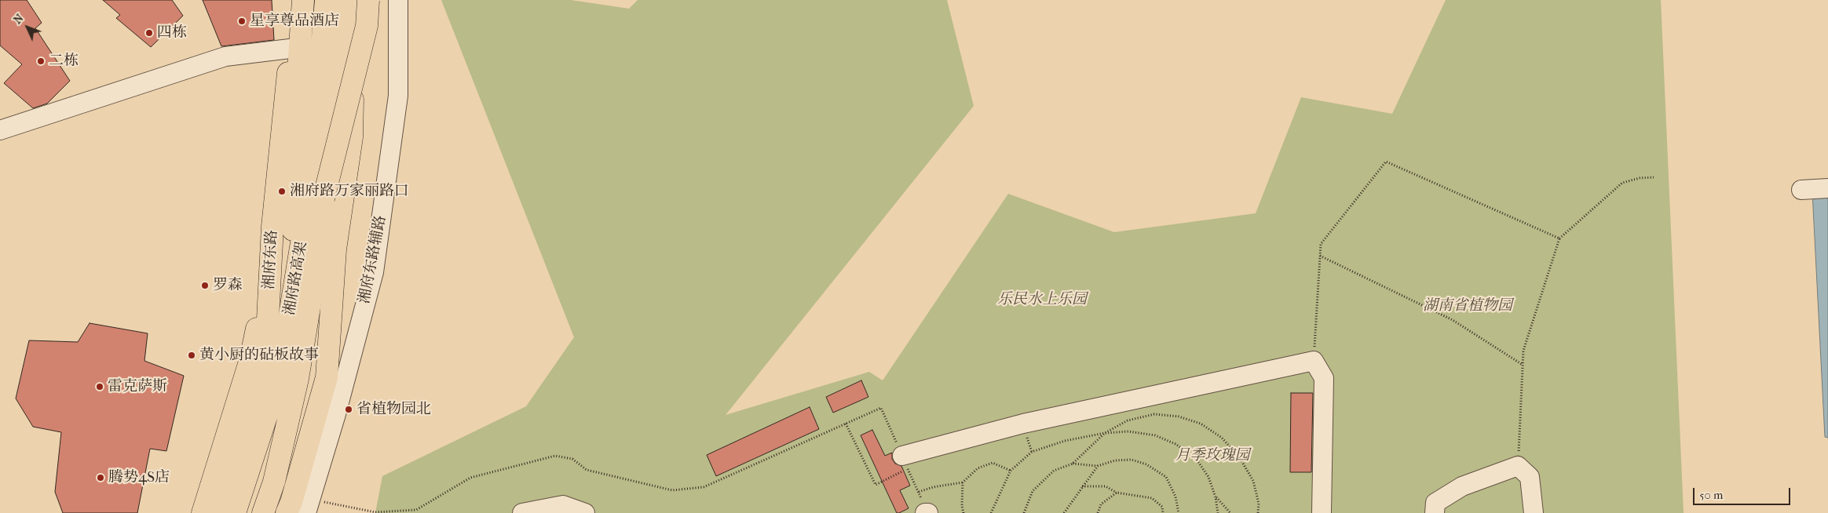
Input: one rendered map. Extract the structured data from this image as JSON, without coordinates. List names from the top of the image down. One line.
{"streets":{"main road":["湘府东路","湘府路高架"],"street":["湘府东路辅路"]},"parks":["乐民水上乐园","湖南省植物园","月季玫瑰园"],"places":["星享尊品酒店","四栋","二栋","湘府路万家丽路口","罗森","黄小厨的砧板故事","雷克萨斯","省植物园北","腾势4S店"],"scale_bar":"50 m","north":"top left"}
